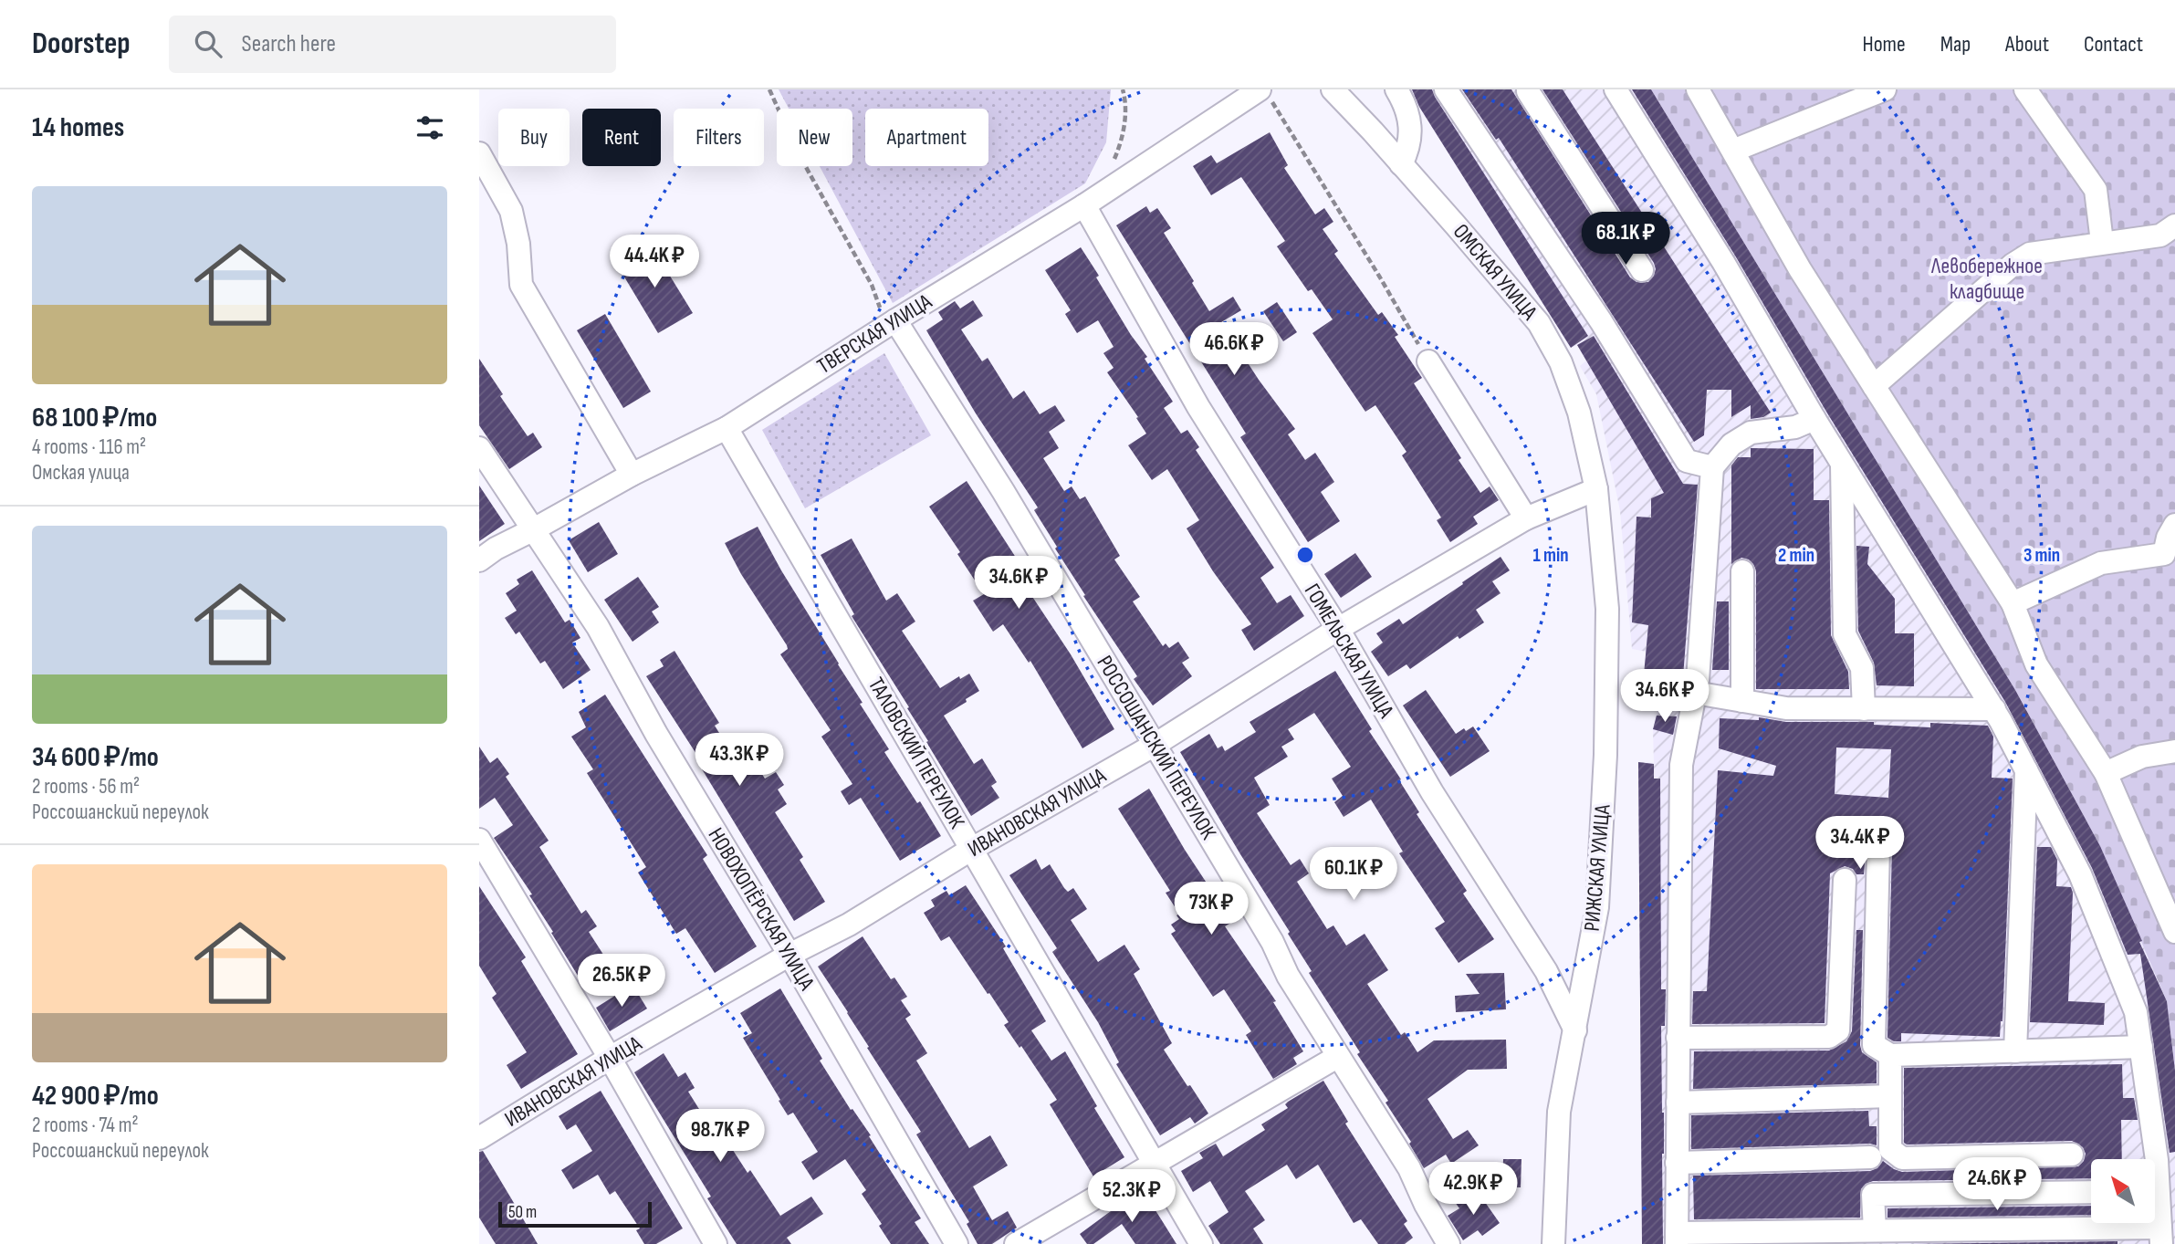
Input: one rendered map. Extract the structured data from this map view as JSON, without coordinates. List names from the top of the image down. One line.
{"streets":{"street":["ОМСКАЯ УЛИЦА","ТВЕРСКАЯ УЛИЦА","ГОМЕЛЬСКАЯ УЛИЦА","РОССОШАНСКИЙ ПЕРЕУЛОК","ТАЛОВСКИЙ ПЕРЕУЛОК","ИВАНОВСКАЯ УЛИЦА","РИЖСКАЯ УЛИЦА","НОВОХОПЁРСКАЯ УЛИЦА"]},"crossings":[["ОМСКАЯ УЛИЦА","ИВАНОВСКАЯ УЛИЦА"],["ОМСКАЯ УЛИЦА","РИЖСКАЯ УЛИЦА"],["ТВЕРСКАЯ УЛИЦА","ГОМЕЛЬСКАЯ УЛИЦА"],["ТВЕРСКАЯ УЛИЦА","РОССОШАНСКИЙ ПЕРЕУЛОК"],["ТВЕРСКАЯ УЛИЦА","ТАЛОВСКИЙ ПЕРЕУЛОК"],["ТВЕРСКАЯ УЛИЦА","НОВОХОПЁРСКАЯ УЛИЦА"],["ГОМЕЛЬСКАЯ УЛИЦА","ИВАНОВСКАЯ УЛИЦА"],["ГОМЕЛЬСКАЯ УЛИЦА","РИЖСКАЯ УЛИЦА"],["РОССОШАНСКИЙ ПЕРЕУЛОК","ИВАНОВСКАЯ УЛИЦА"],["ТАЛОВСКИЙ ПЕРЕУЛОК","ИВАНОВСКАЯ УЛИЦА"],["ИВАНОВСКАЯ УЛИЦА","РИЖСКАЯ УЛИЦА"],["ИВАНОВСКАЯ УЛИЦА","НОВОХОПЁРСКАЯ УЛИЦА"]],"parks":["Левобережное кладбище"],"scale_bar":"50 m","north":"top left","page":{"header":"Doorstep","search":"Search here","nav":["Home","Map","About","Contact"],"heading":"14 homes","chip":["Buy","Rent","Filters","New","Apartment"],"list":[{"name":"68 100 ₽/mo","note":"4 rooms · 116 m² · Омская улица"},{"name":"34 600 ₽/mo","note":"2 rooms · 56 m² · Россошанский переулок"},{"name":"42 900 ₽/mo","note":"2 rooms · 74 m² · Россошанский переулок"}],"price":["68.1K ₽","44.4K ₽","46.6K ₽","34.6K ₽","34.6K ₽","43.3K ₽","34.4K ₽","60.1K ₽","73K ₽","26.5K ₽","98.7K ₽","24.6K ₽","42.9K ₽","52.3K ₽"],"scale":"50 m"},"rings":["1 min","2 min","3 min"]}
